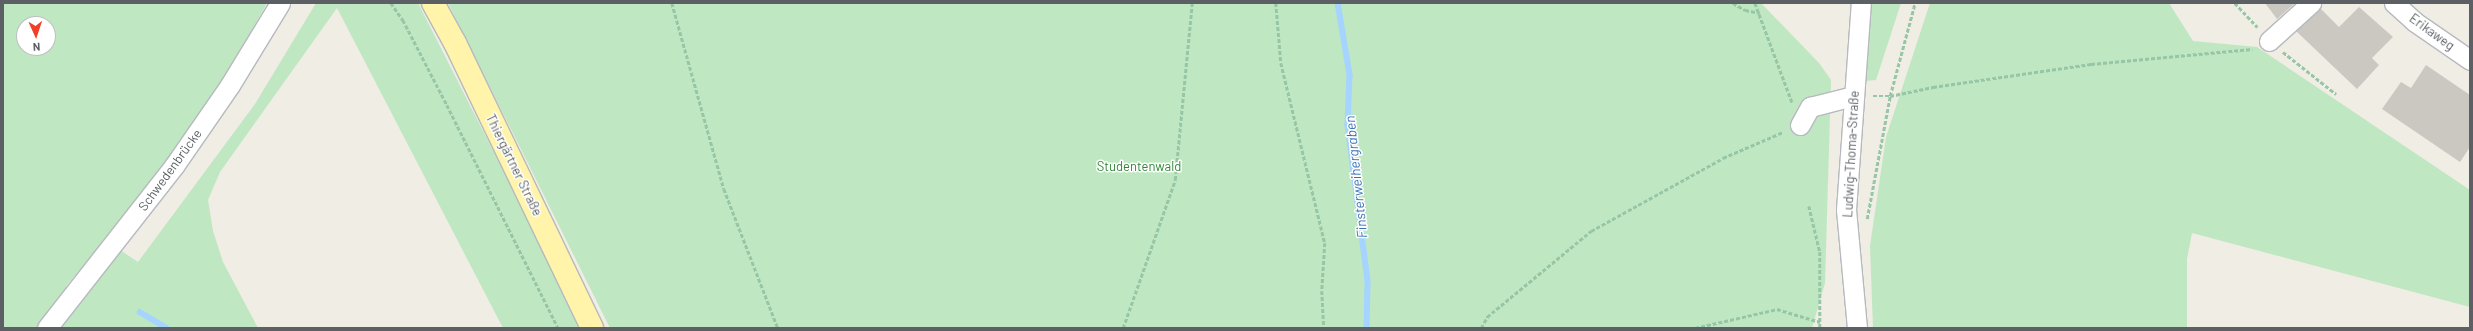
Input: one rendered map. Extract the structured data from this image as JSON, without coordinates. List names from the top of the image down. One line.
{"streets":{"main road":["Thiergärtner Straße"],"street":["Erikaweg","Ludwig-Thoma-Straße","Schwedenbrücke"]},"water":["Finsterweihergraben"],"parks":["Studentenwald"],"north":"bottom"}
